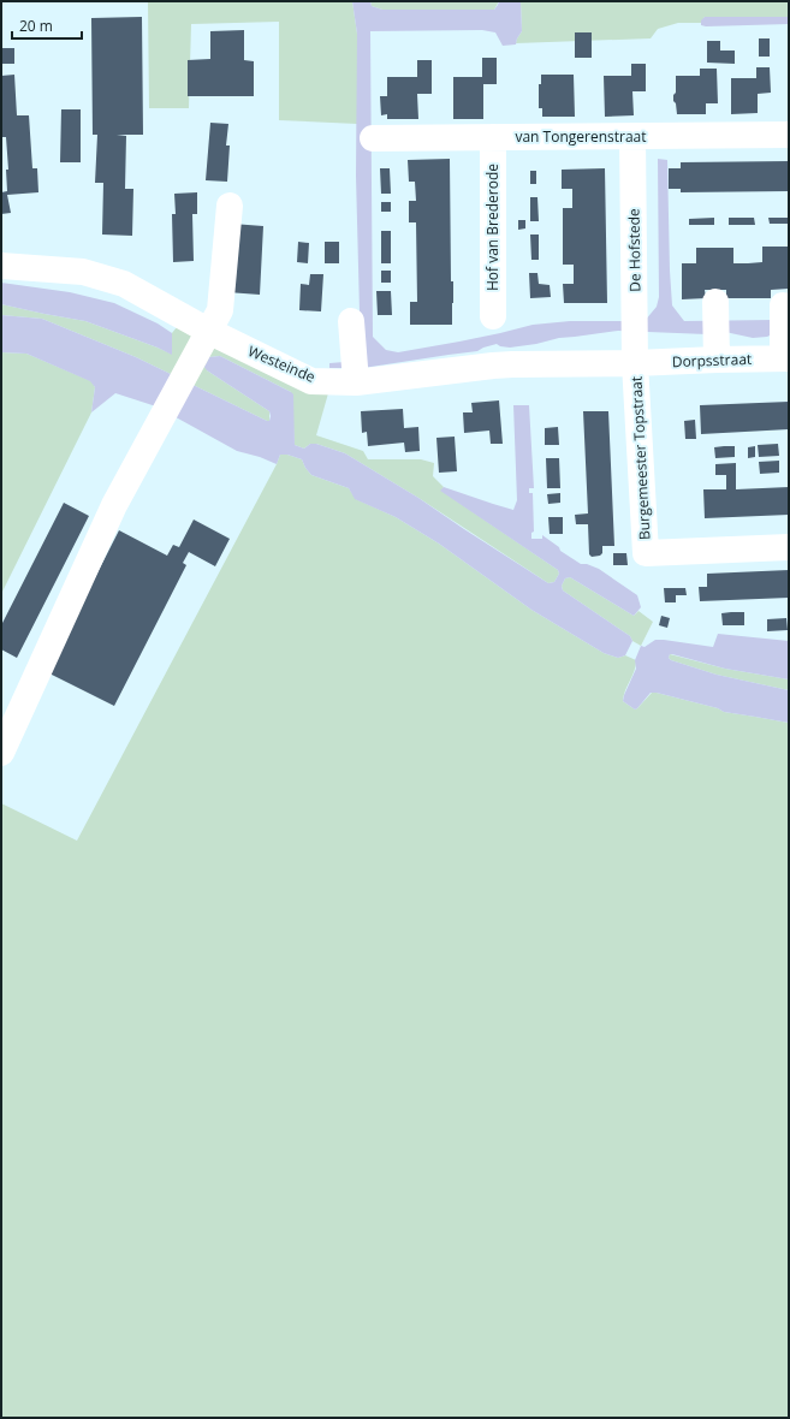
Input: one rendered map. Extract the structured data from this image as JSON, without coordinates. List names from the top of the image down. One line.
{"streets":{"street":["van Tongerenstraat","Hof van Brederode","De Hofstede","Dorpsstraat","Westeinde","Burgemeester Topstraat"]},"crossings":[["van Tongerenstraat","Hof van Brederode"],["van Tongerenstraat","De Hofstede"],["De Hofstede","Dorpsstraat"],["De Hofstede","Westeinde"],["De Hofstede","Burgemeester Topstraat"],["Dorpsstraat","Westeinde"],["Dorpsstraat","Burgemeester Topstraat"],["Westeinde","Burgemeester Topstraat"]],"scale_bar":"20 m"}
